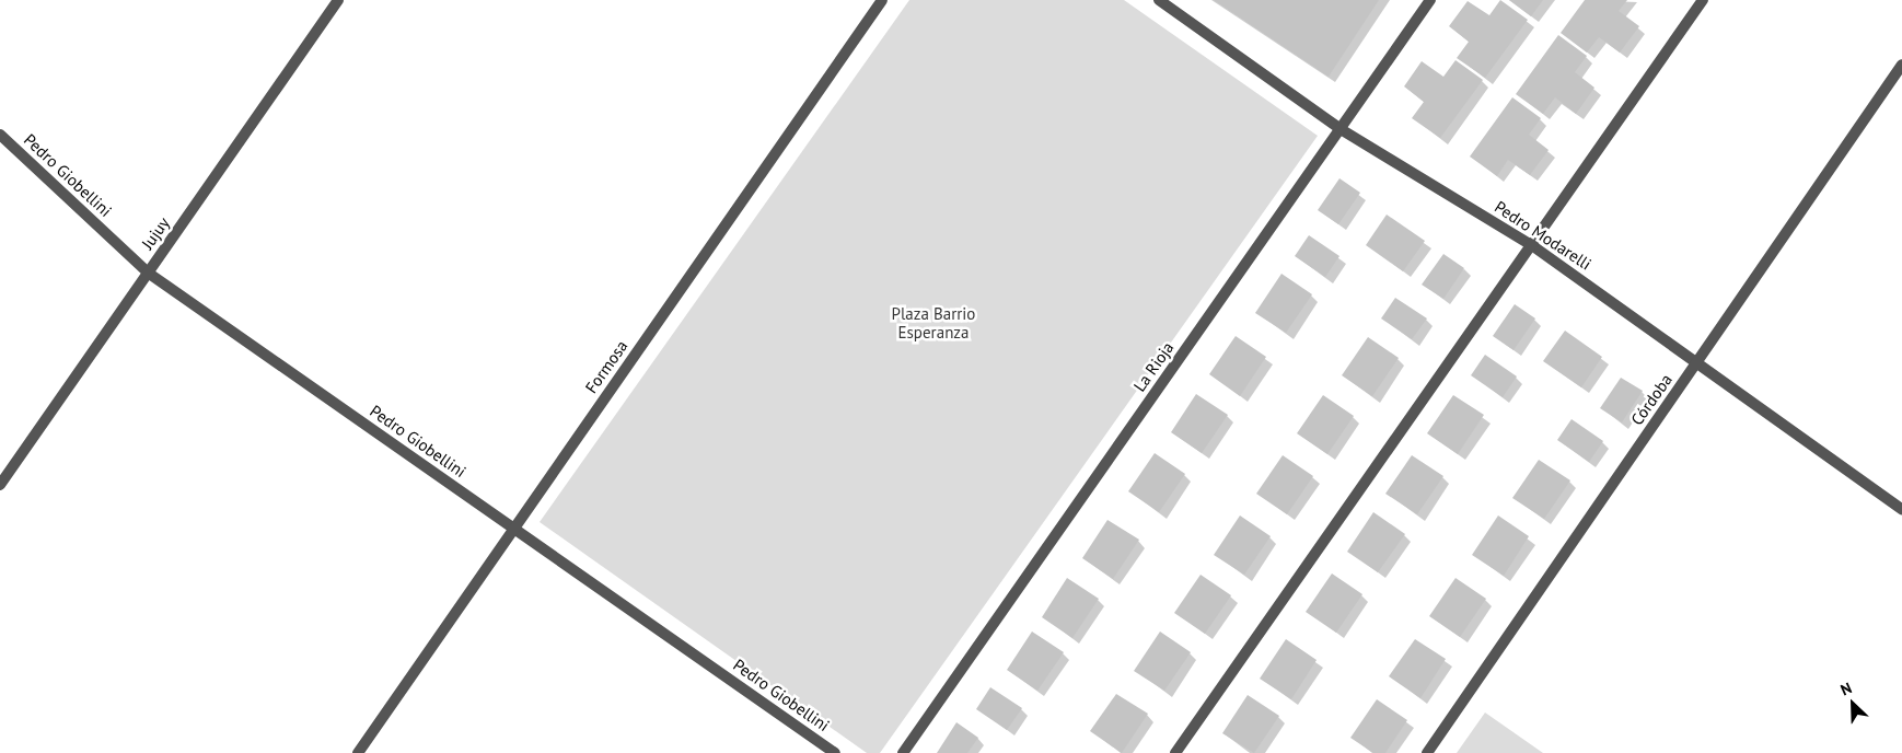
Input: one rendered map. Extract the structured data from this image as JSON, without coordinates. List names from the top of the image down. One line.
{"streets":{"street":["Pedro Giobellini","Jujuy","Pedro Modarelli","Formosa","La Rioja","Córdoba"]},"crossings":[["Pedro Giobellini","Jujuy"],["Pedro Giobellini","Formosa"],["Pedro Modarelli","La Rioja"],["Pedro Modarelli","Córdoba"]],"parks":["Plaza Barrio Esperanza"],"north":"top left"}
